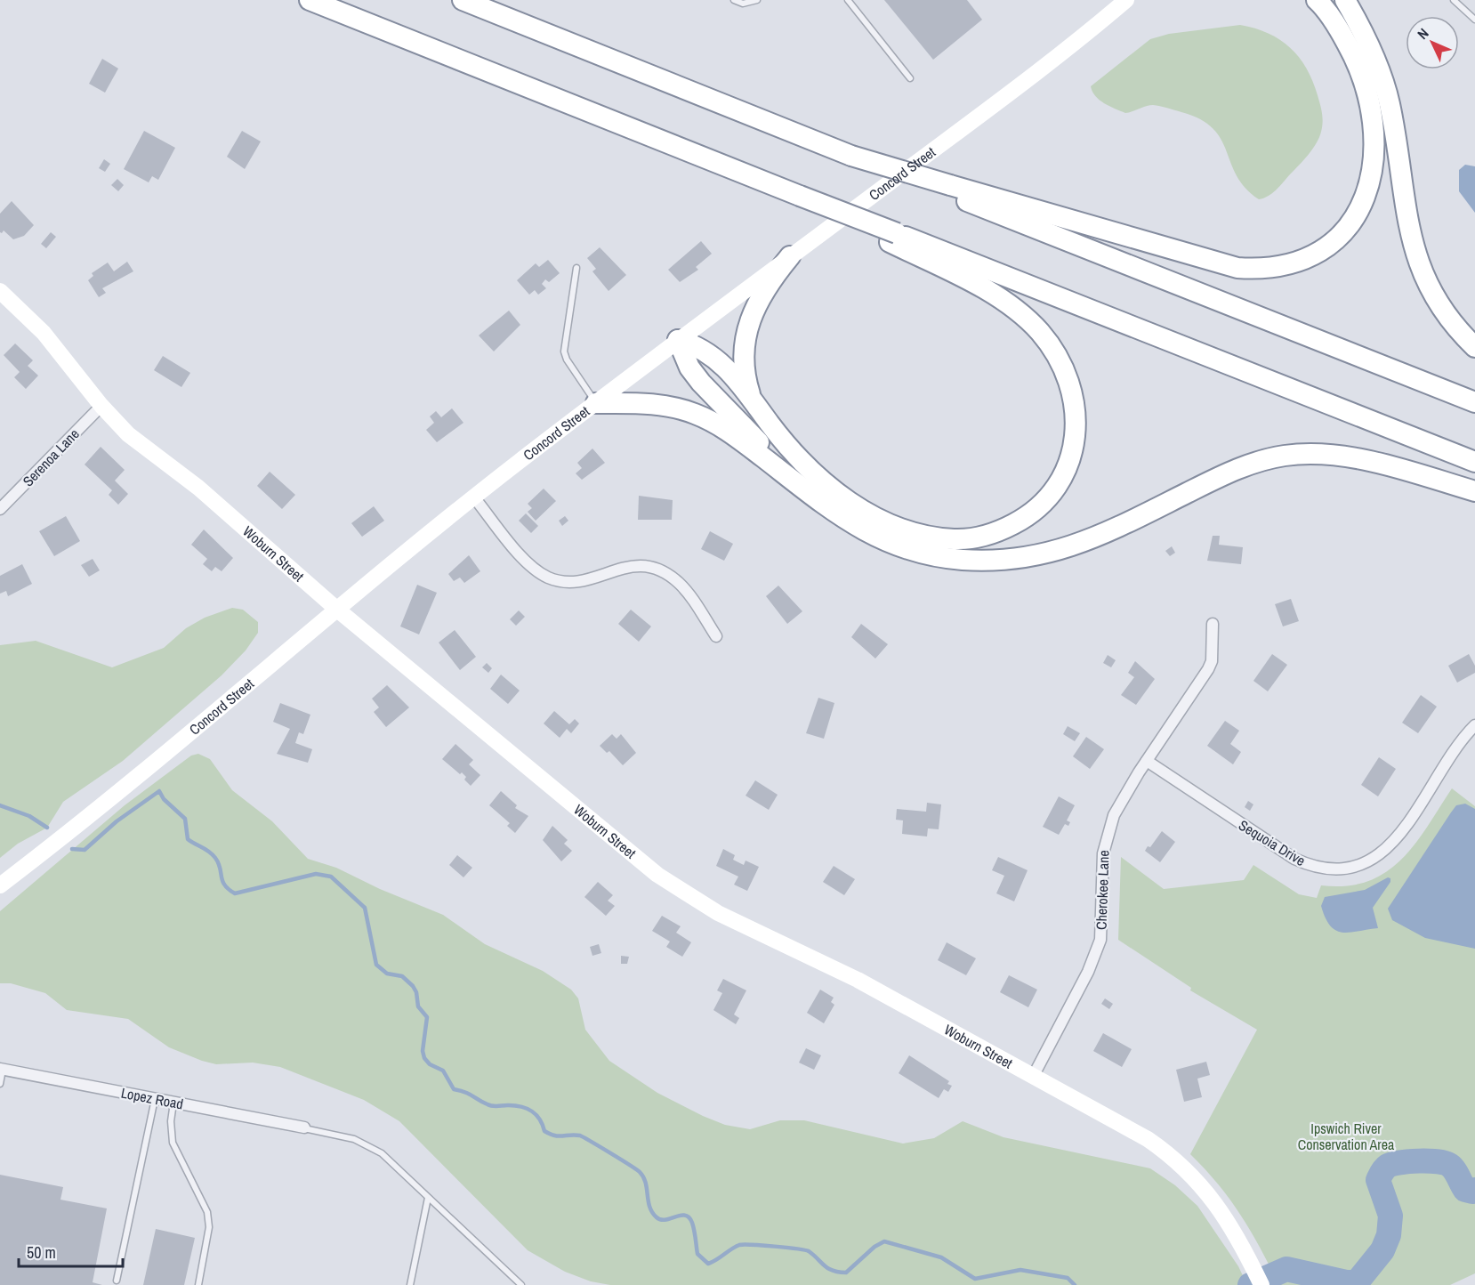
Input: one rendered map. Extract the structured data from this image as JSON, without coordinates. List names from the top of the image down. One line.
{"streets":{"street":["Concord Street","Serenoa Lane","Woburn Street","Sequoia Drive","Cherokee Lane","Lopez Road"]},"crossings":[["Concord Street","Woburn Street"],["Serenoa Lane","Woburn Street"],["Woburn Street","Cherokee Lane"],["Sequoia Drive","Cherokee Lane"]],"parks":["Ipswich River Conservation Area"],"scale_bar":"50 m","north":"top left"}
